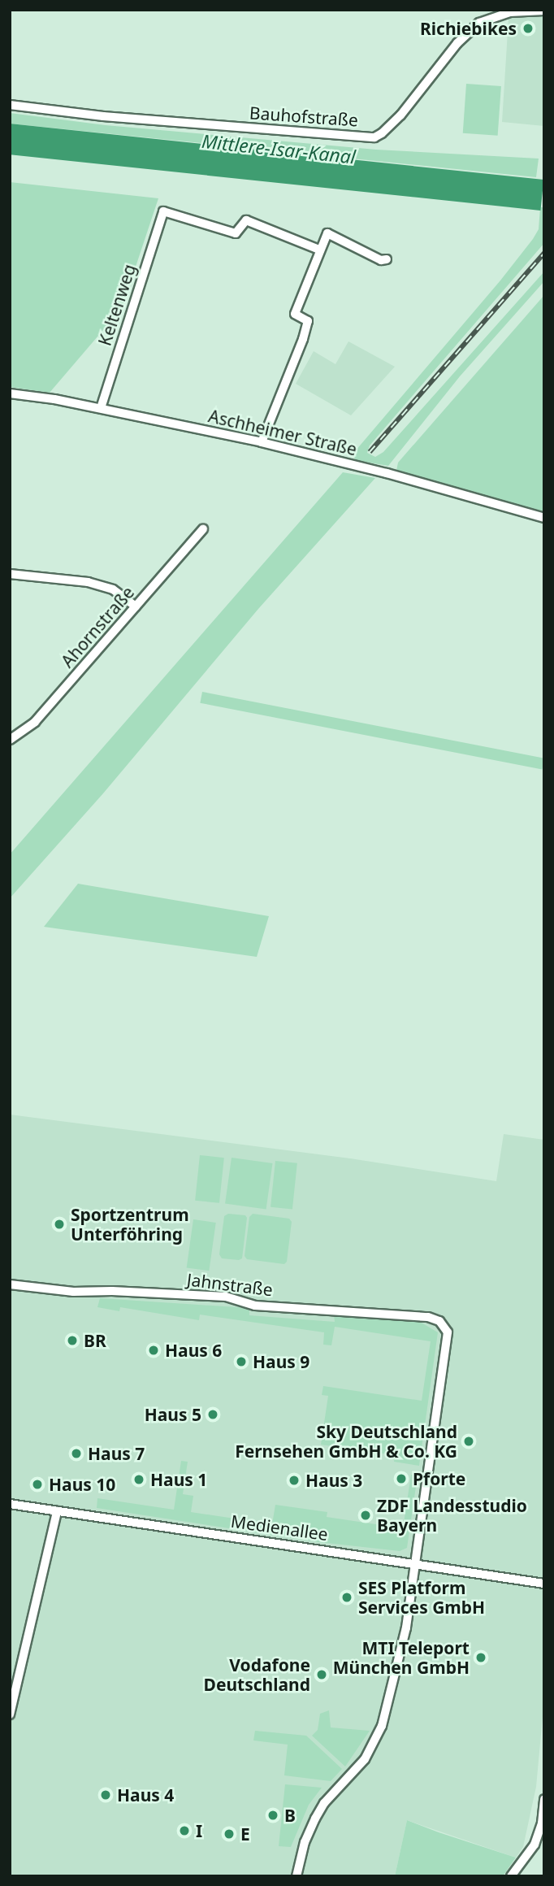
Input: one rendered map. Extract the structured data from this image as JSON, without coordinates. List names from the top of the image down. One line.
{"streets":{"street":["Bauhofstraße","Keltenweg","Aschheimer Straße","Ahornstraße","Jahnstraße","Medienallee"]},"crossings":[["Keltenweg","Aschheimer Straße"],["Jahnstraße","Medienallee"]],"water":["Mittlere-Isar-Kanal"],"places":["Richiebikes","Sportzentrum Unterföhring","BR","Haus 6","Haus 9","Haus 5","Sky Deutschland Fernsehen GmbH & Co. KG","Haus 7","Pforte","Haus 1","Haus 3","Haus 10","ZDF Landesstudio Bayern","SES Platform Services GmbH","MTI Teleport München GmbH","Vodafone Deutschland","Haus 4","B","I","E"]}
